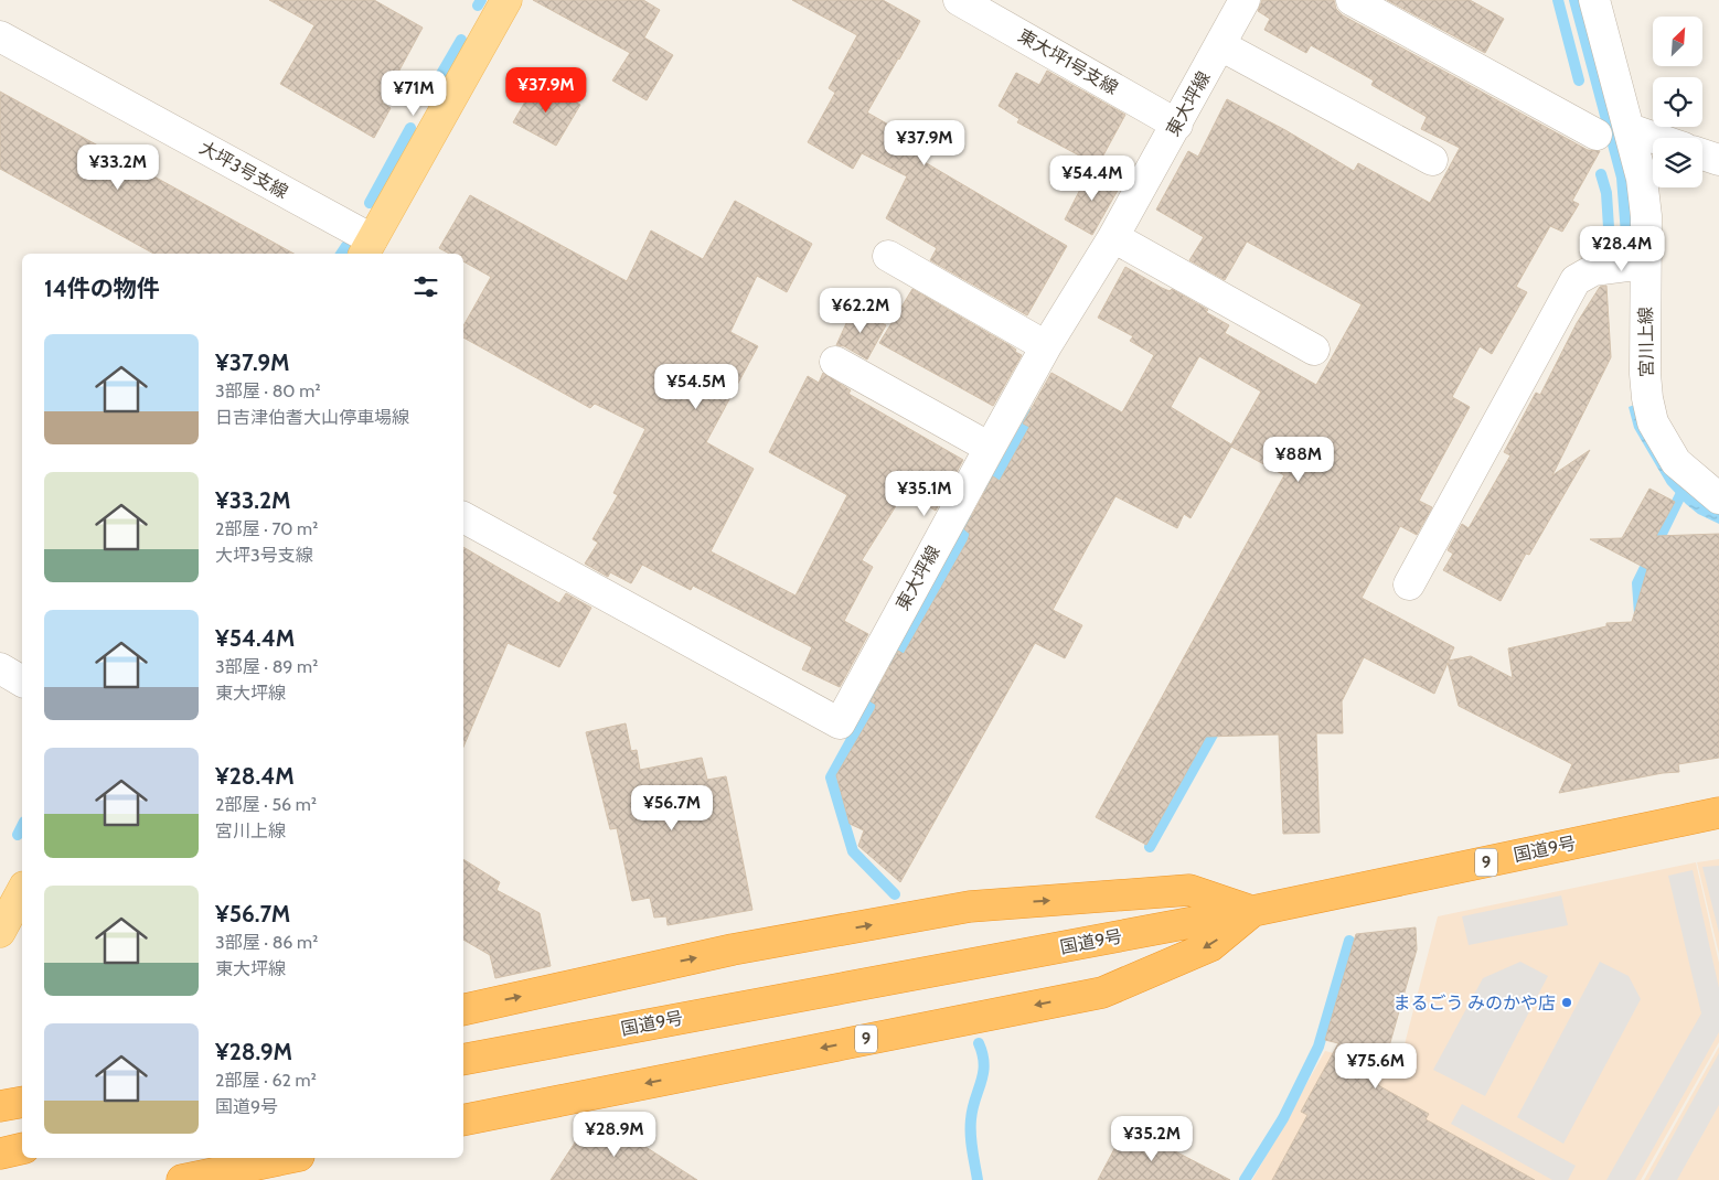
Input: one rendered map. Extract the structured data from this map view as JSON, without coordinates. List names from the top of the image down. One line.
{"streets":{"highway":["国道9号","9"],"street":["東大坪1号支線","東大坪線","大坪3号支線","宮川上線"]},"crossings":[["東大坪1号支線","東大坪線"],["国道9号","9"]],"places":["まるごう みのかや店"],"north":"top right","page":{"price":["¥37.9M","¥71M","¥37.9M","¥33.2M","¥54.4M","¥28.4M","¥62.2M","¥54.5M","¥88M","¥35.1M","¥56.7M","¥75.6M","¥28.9M","¥35.2M"],"heading":"14件の物件","list":[{"name":"¥37.9M","note":"3部屋 · 80 m² · 日吉津伯耆大山停車場線"},{"name":"¥33.2M","note":"2部屋 · 70 m² · 大坪3号支線"},{"name":"¥54.4M","note":"3部屋 · 89 m² · 東大坪線"},{"name":"¥28.4M","note":"2部屋 · 56 m² · 宮川上線"},{"name":"¥56.7M","note":"3部屋 · 86 m² · 東大坪線"},{"name":"¥28.9M","note":"2部屋 · 62 m² · 国道9号"}]}}
